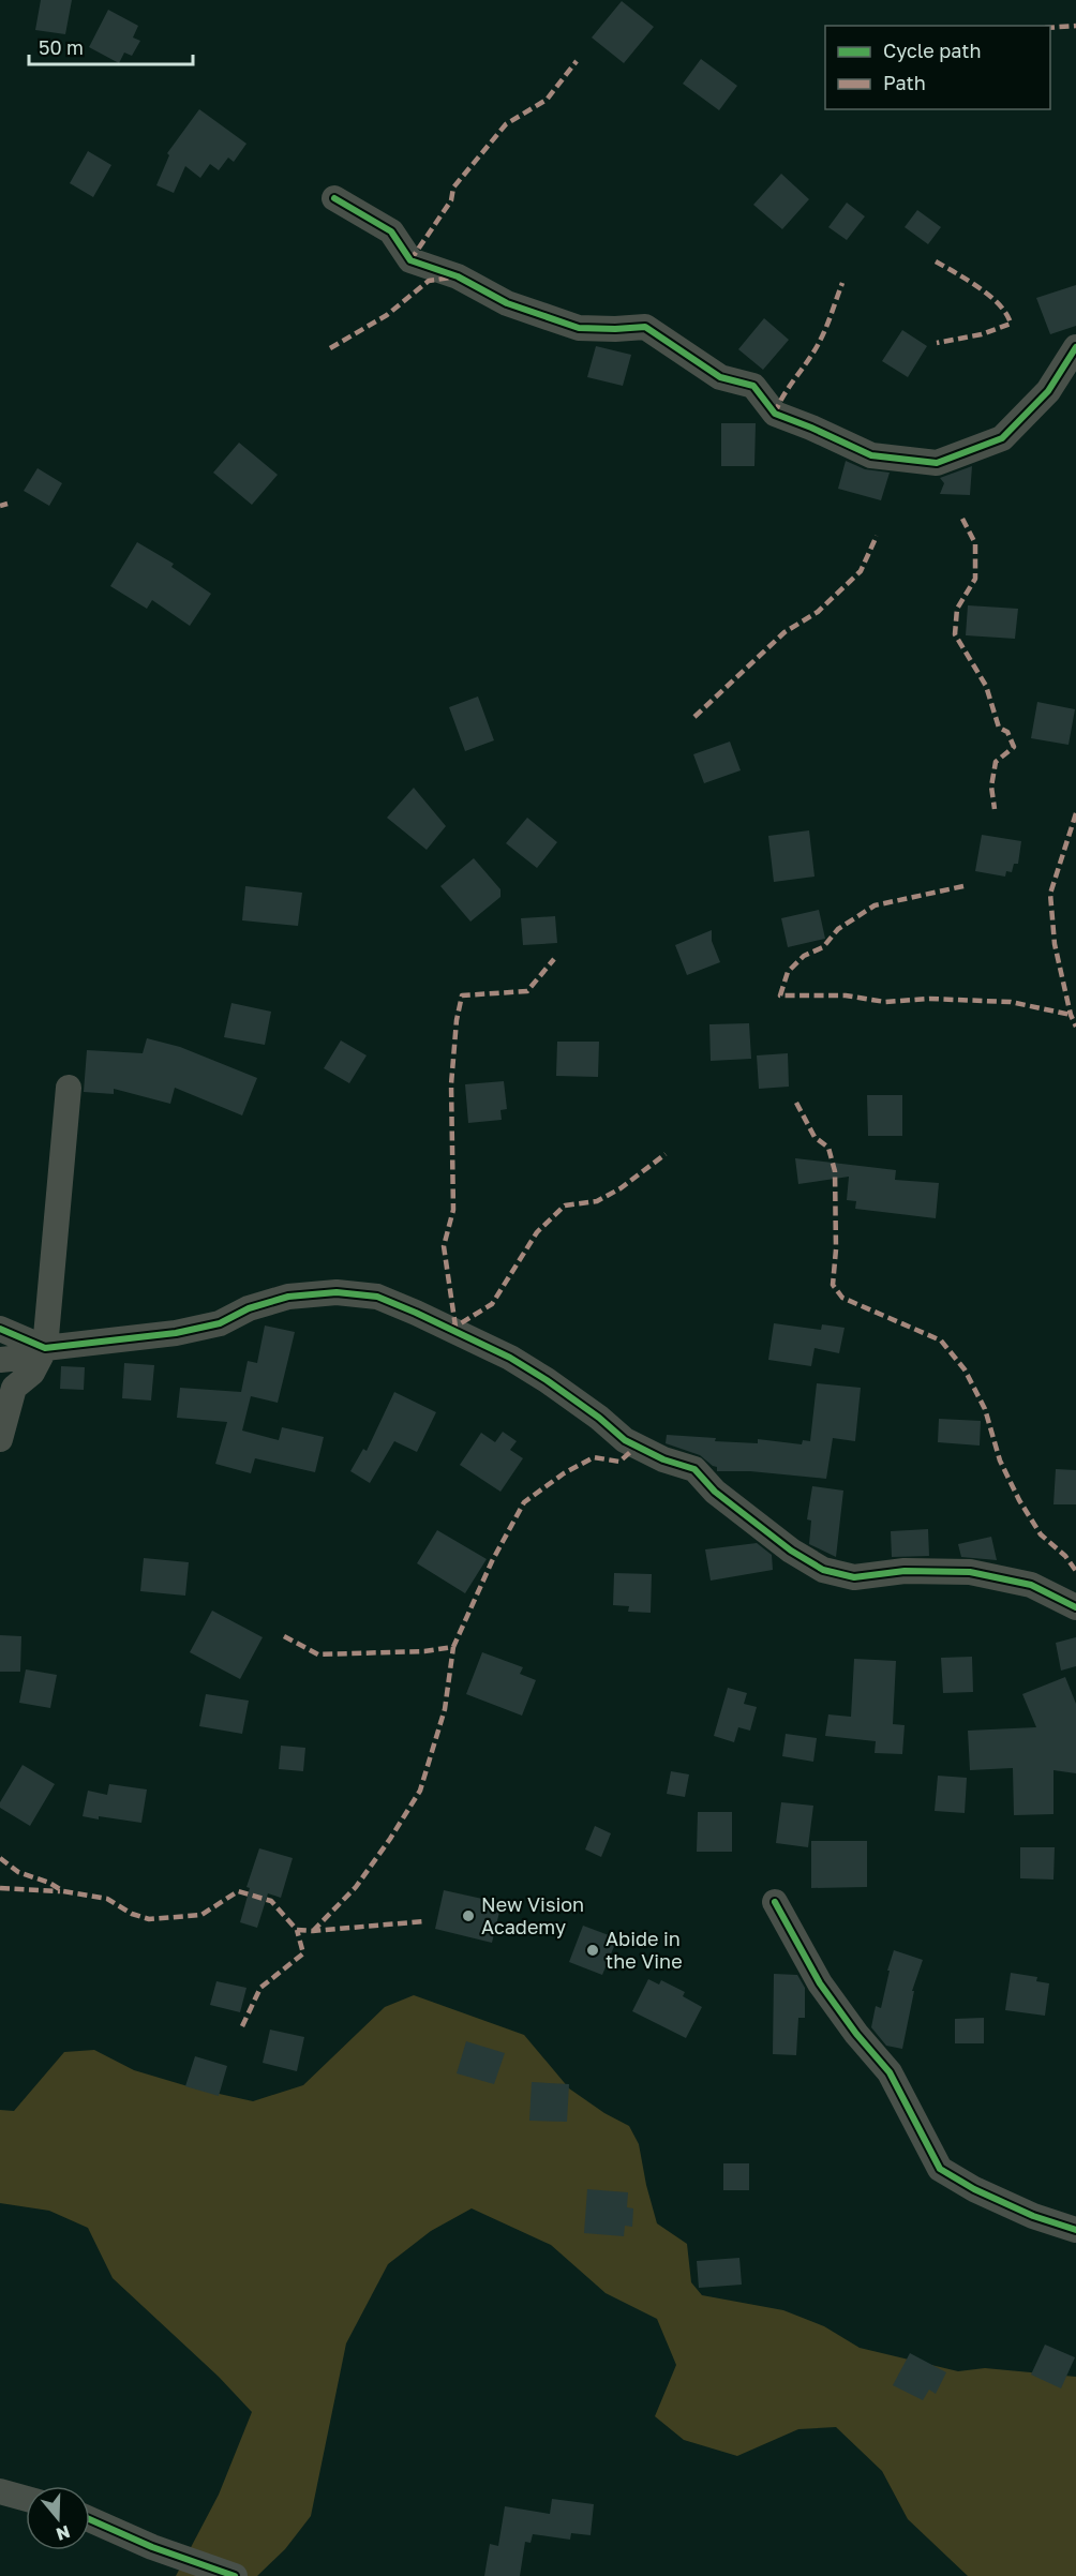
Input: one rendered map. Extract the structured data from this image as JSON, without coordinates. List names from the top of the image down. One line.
{"places":["New Vision Academy","Abide in the Vine"],"legend":["Cycle path","Path"],"scale_bar":"50 m","north":"bottom"}
